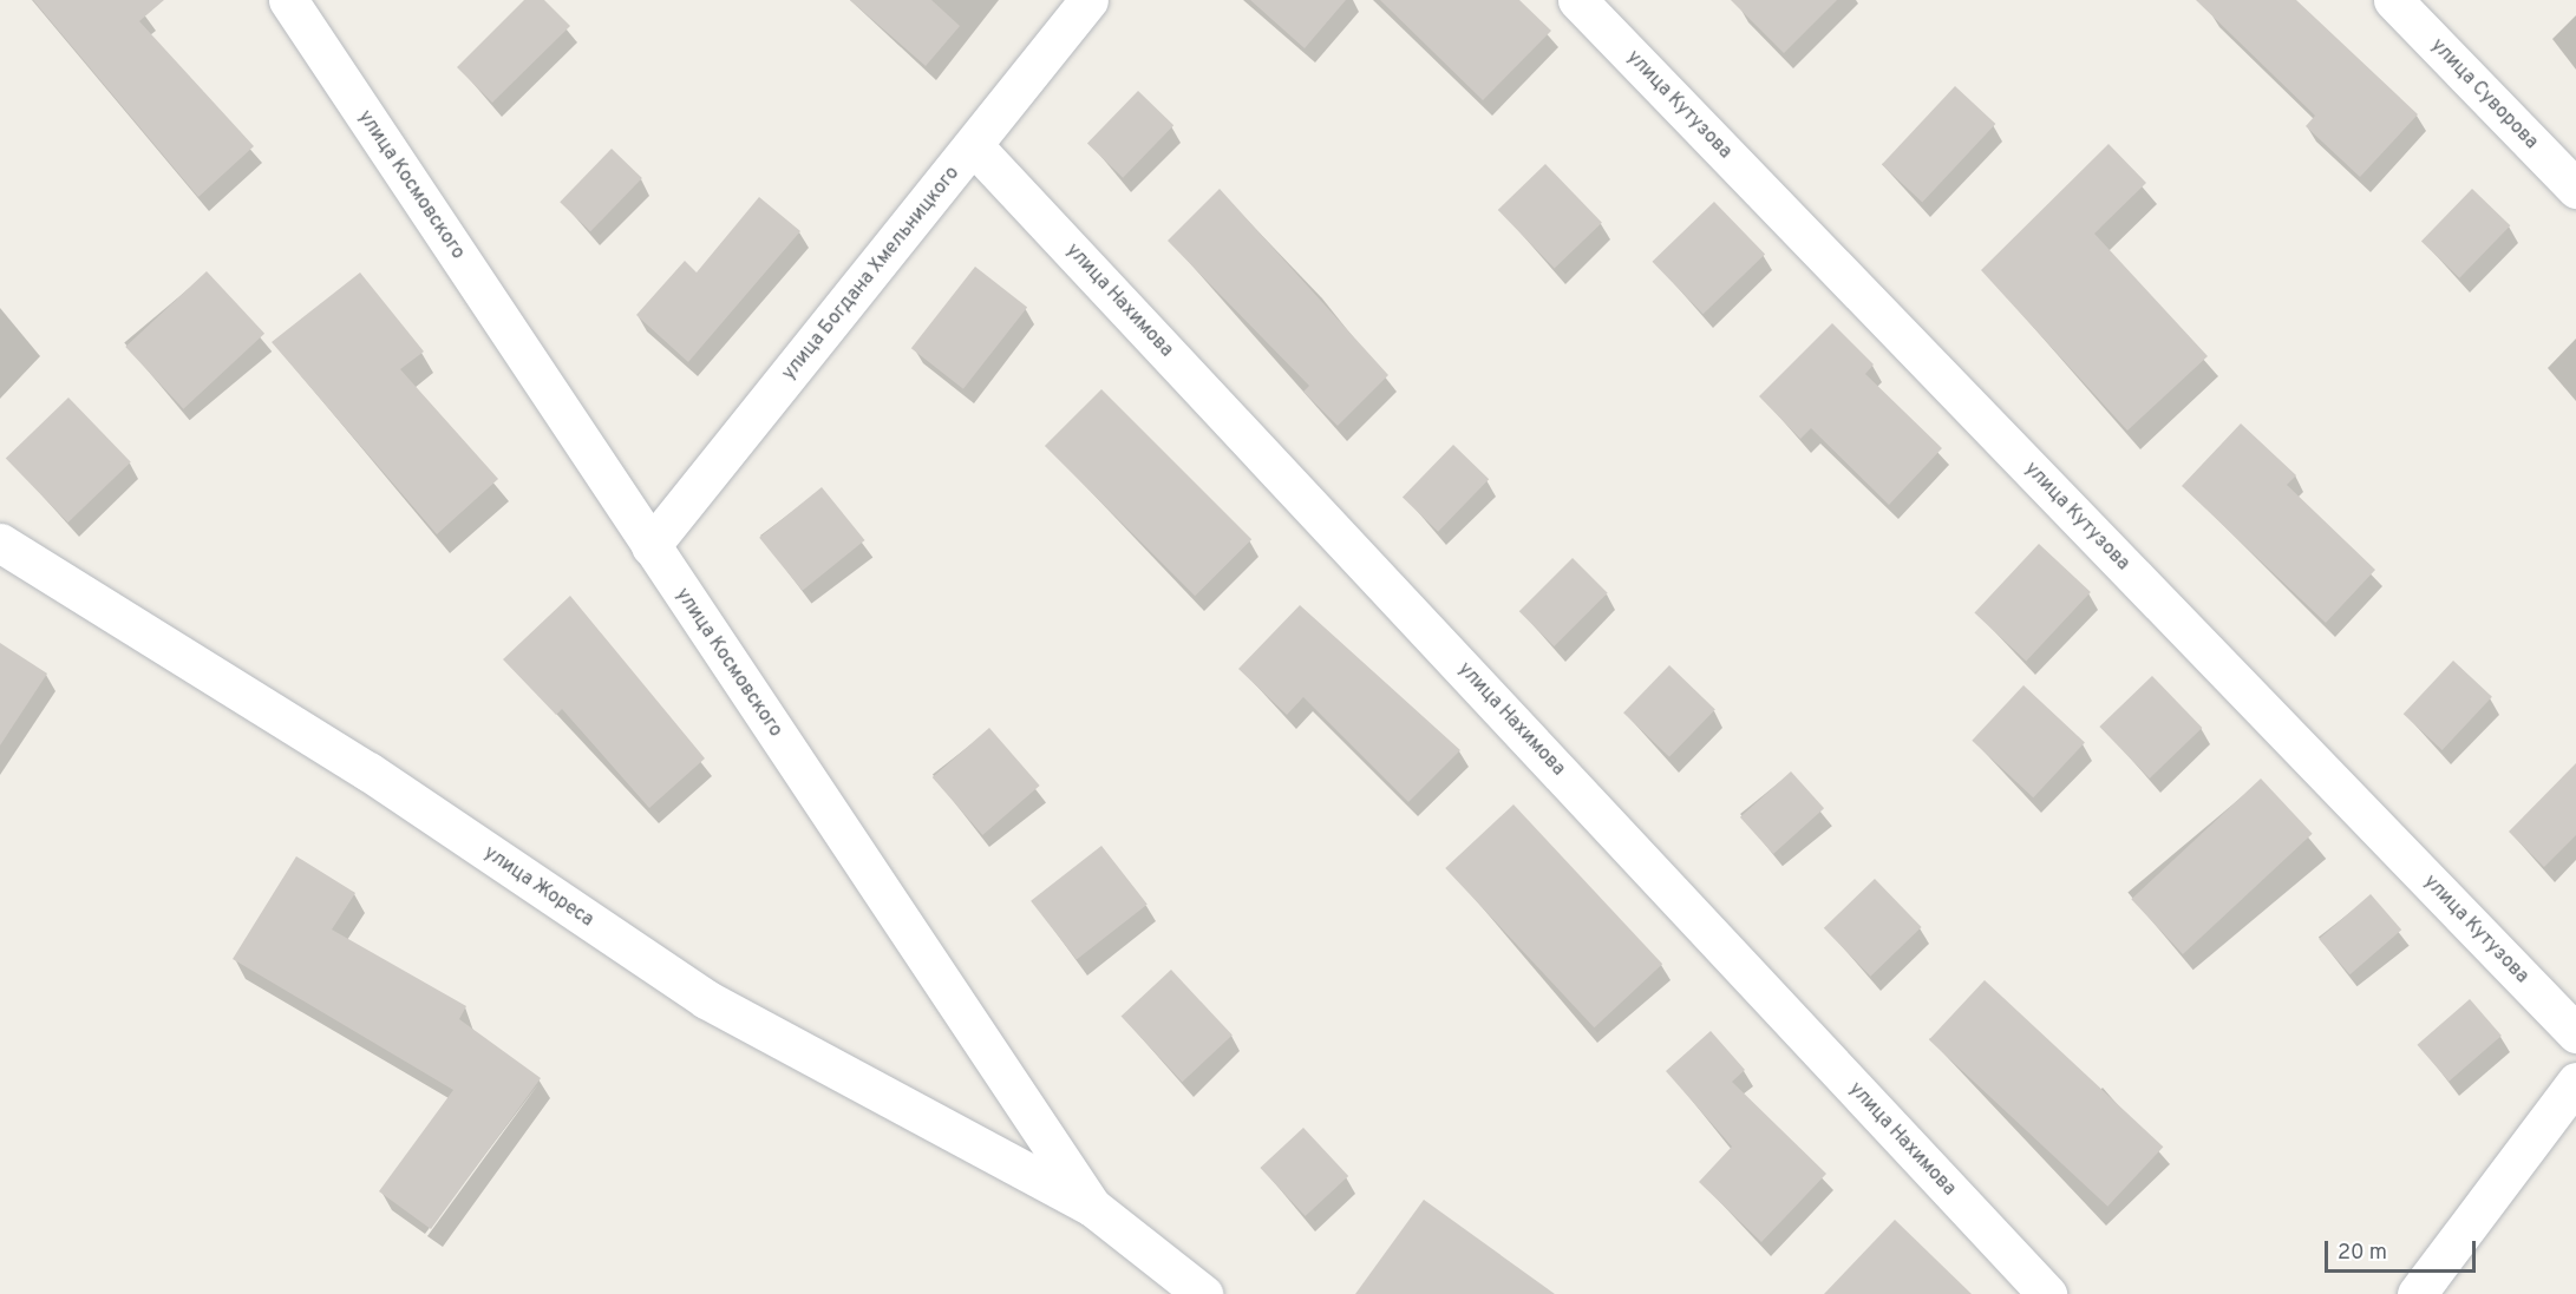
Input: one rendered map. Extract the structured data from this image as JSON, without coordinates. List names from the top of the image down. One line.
{"streets":{"street":["улица Суворова","улица Кутузова","улица Космовского","улица Богдана Хмельницкого","улица Нахимова","улица Жореса"]},"crossings":[["улица Космовского","улица Богдана Хмельницкого"],["улица Космовского","улица Жореса"],["улица Богдана Хмельницкого","улица Нахимова"]],"scale_bar":"20 m"}
